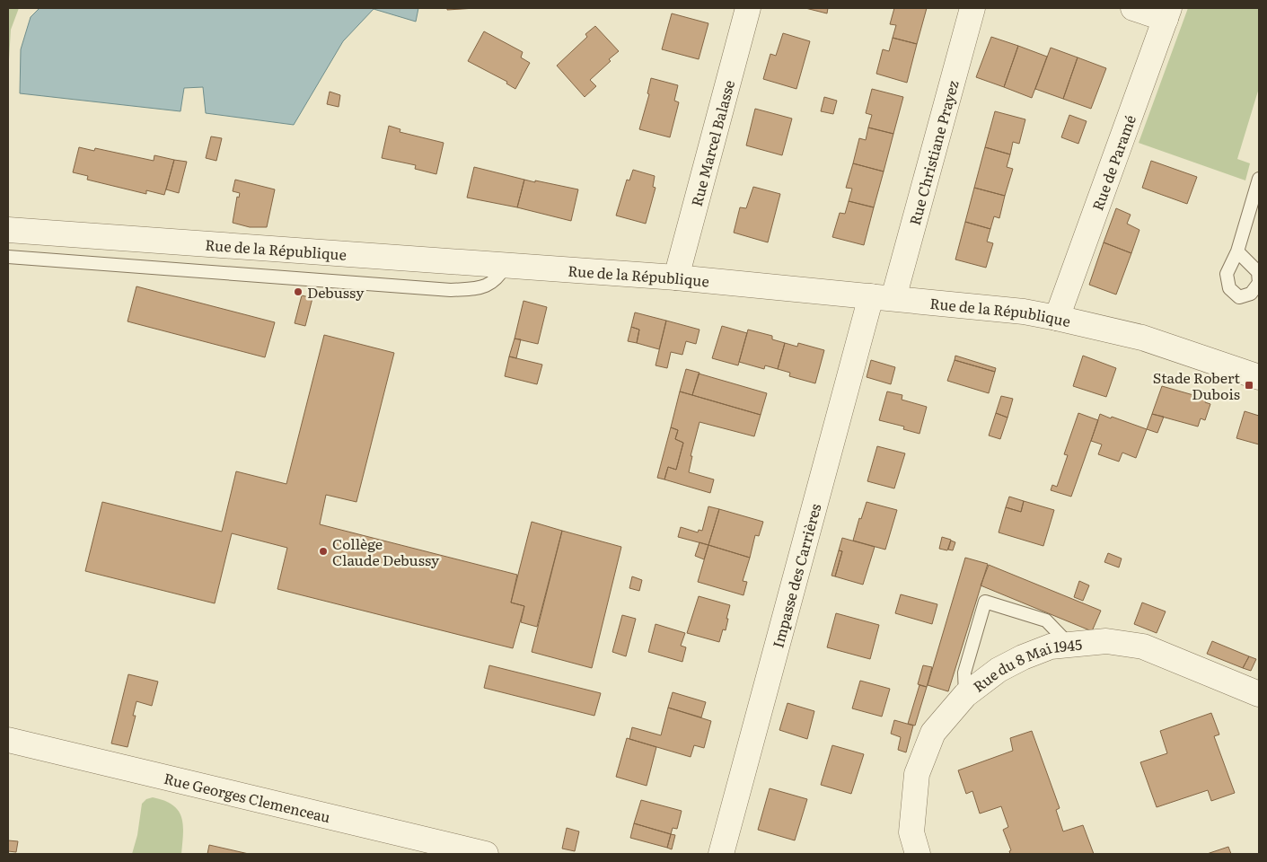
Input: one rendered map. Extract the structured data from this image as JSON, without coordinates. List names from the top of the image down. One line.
{"streets":{"street":["Rue Marcel Balasse","Rue Christiane Prayez","Rue de Paramé","Rue de la République","Impasse des Carrières","Rue du 8 Mai 1945","Rue Georges Clemenceau"]},"crossings":[["Rue Marcel Balasse","Rue de la République"],["Rue Christiane Prayez","Rue de la République"],["Rue Christiane Prayez","Impasse des Carrières"],["Rue de Paramé","Rue de la République"],["Rue de la République","Impasse des Carrières"]],"places":{"other":["Debussy","Collège Claude Debussy"],"transit":["Stade Robert Dubois"]}}
